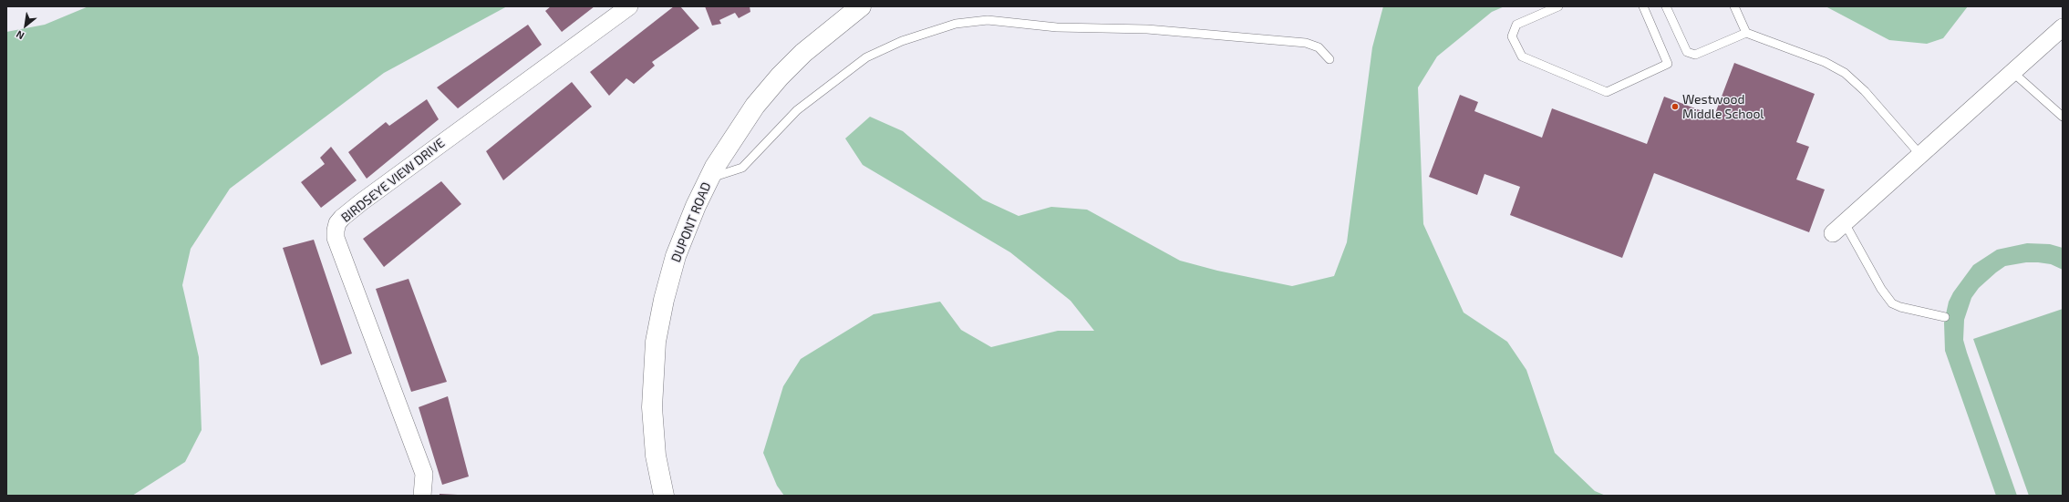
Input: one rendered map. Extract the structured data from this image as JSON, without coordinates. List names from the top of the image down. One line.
{"streets":{"street":["BIRDSEYE VIEW DRIVE","DUPONT ROAD"]},"places":["Westwood Middle School"],"north":"bottom left"}
